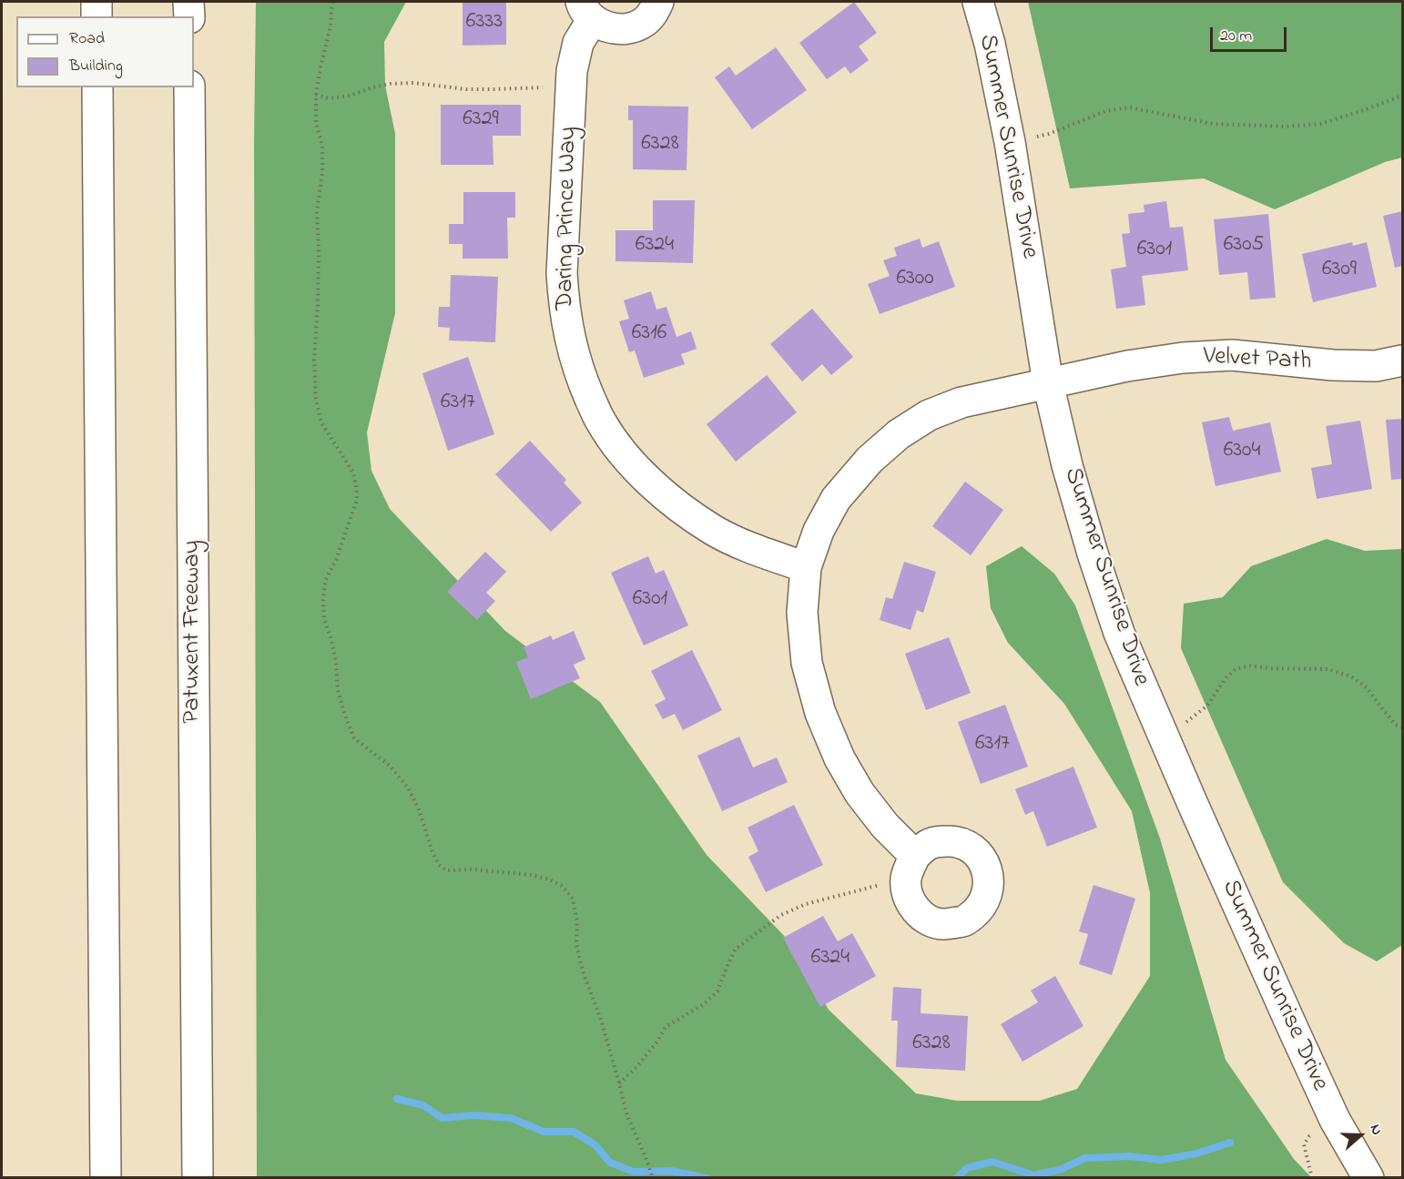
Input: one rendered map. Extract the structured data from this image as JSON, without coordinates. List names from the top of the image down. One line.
{"streets":{"main road":["Summer Sunrise Drive","Daring Prince Way","Velvet Path","Patuxent Freeway"]},"crossings":[["Summer Sunrise Drive","Velvet Path"],["Daring Prince Way","Velvet Path"]],"house_numbers":["6333","6329","6328","6324","6305","6301","6309","6300","6316","6317","6304","6301","6317","6324","6328"],"legend":["Road","Building"],"scale_bar":"20 m","north":"right"}
